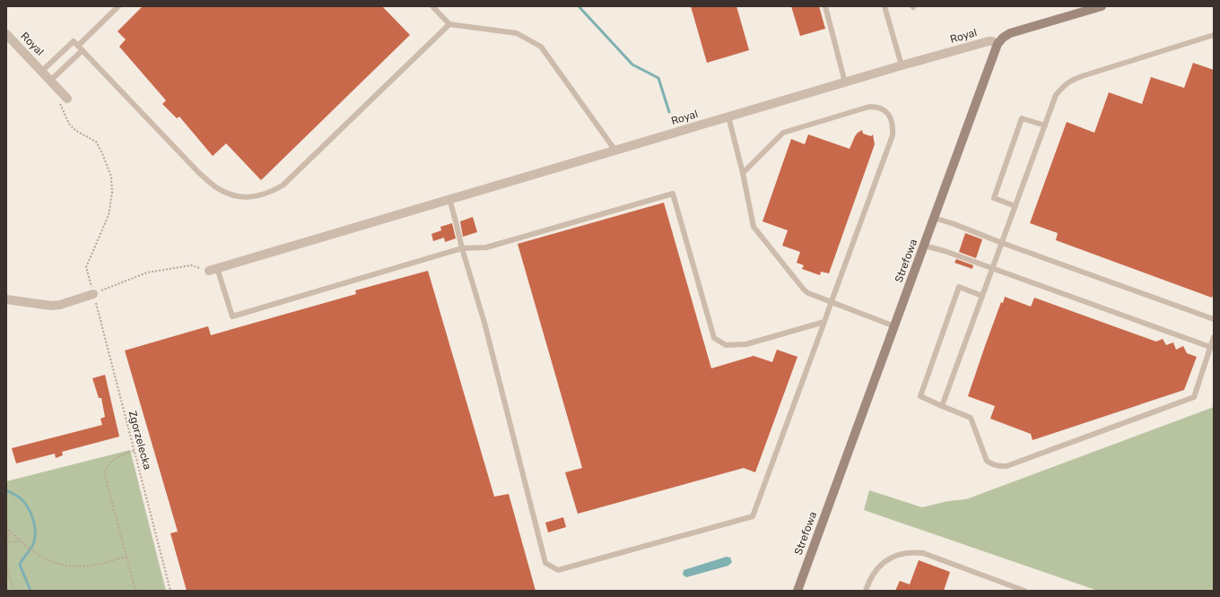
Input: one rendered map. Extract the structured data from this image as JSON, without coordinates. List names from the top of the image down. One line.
{"streets":{"street":["Royal","Strefowa"],"path":["Zgorzelecka"]},"crossings":[["Royal","Strefowa"],["Royal","Zgorzelecka"]]}
